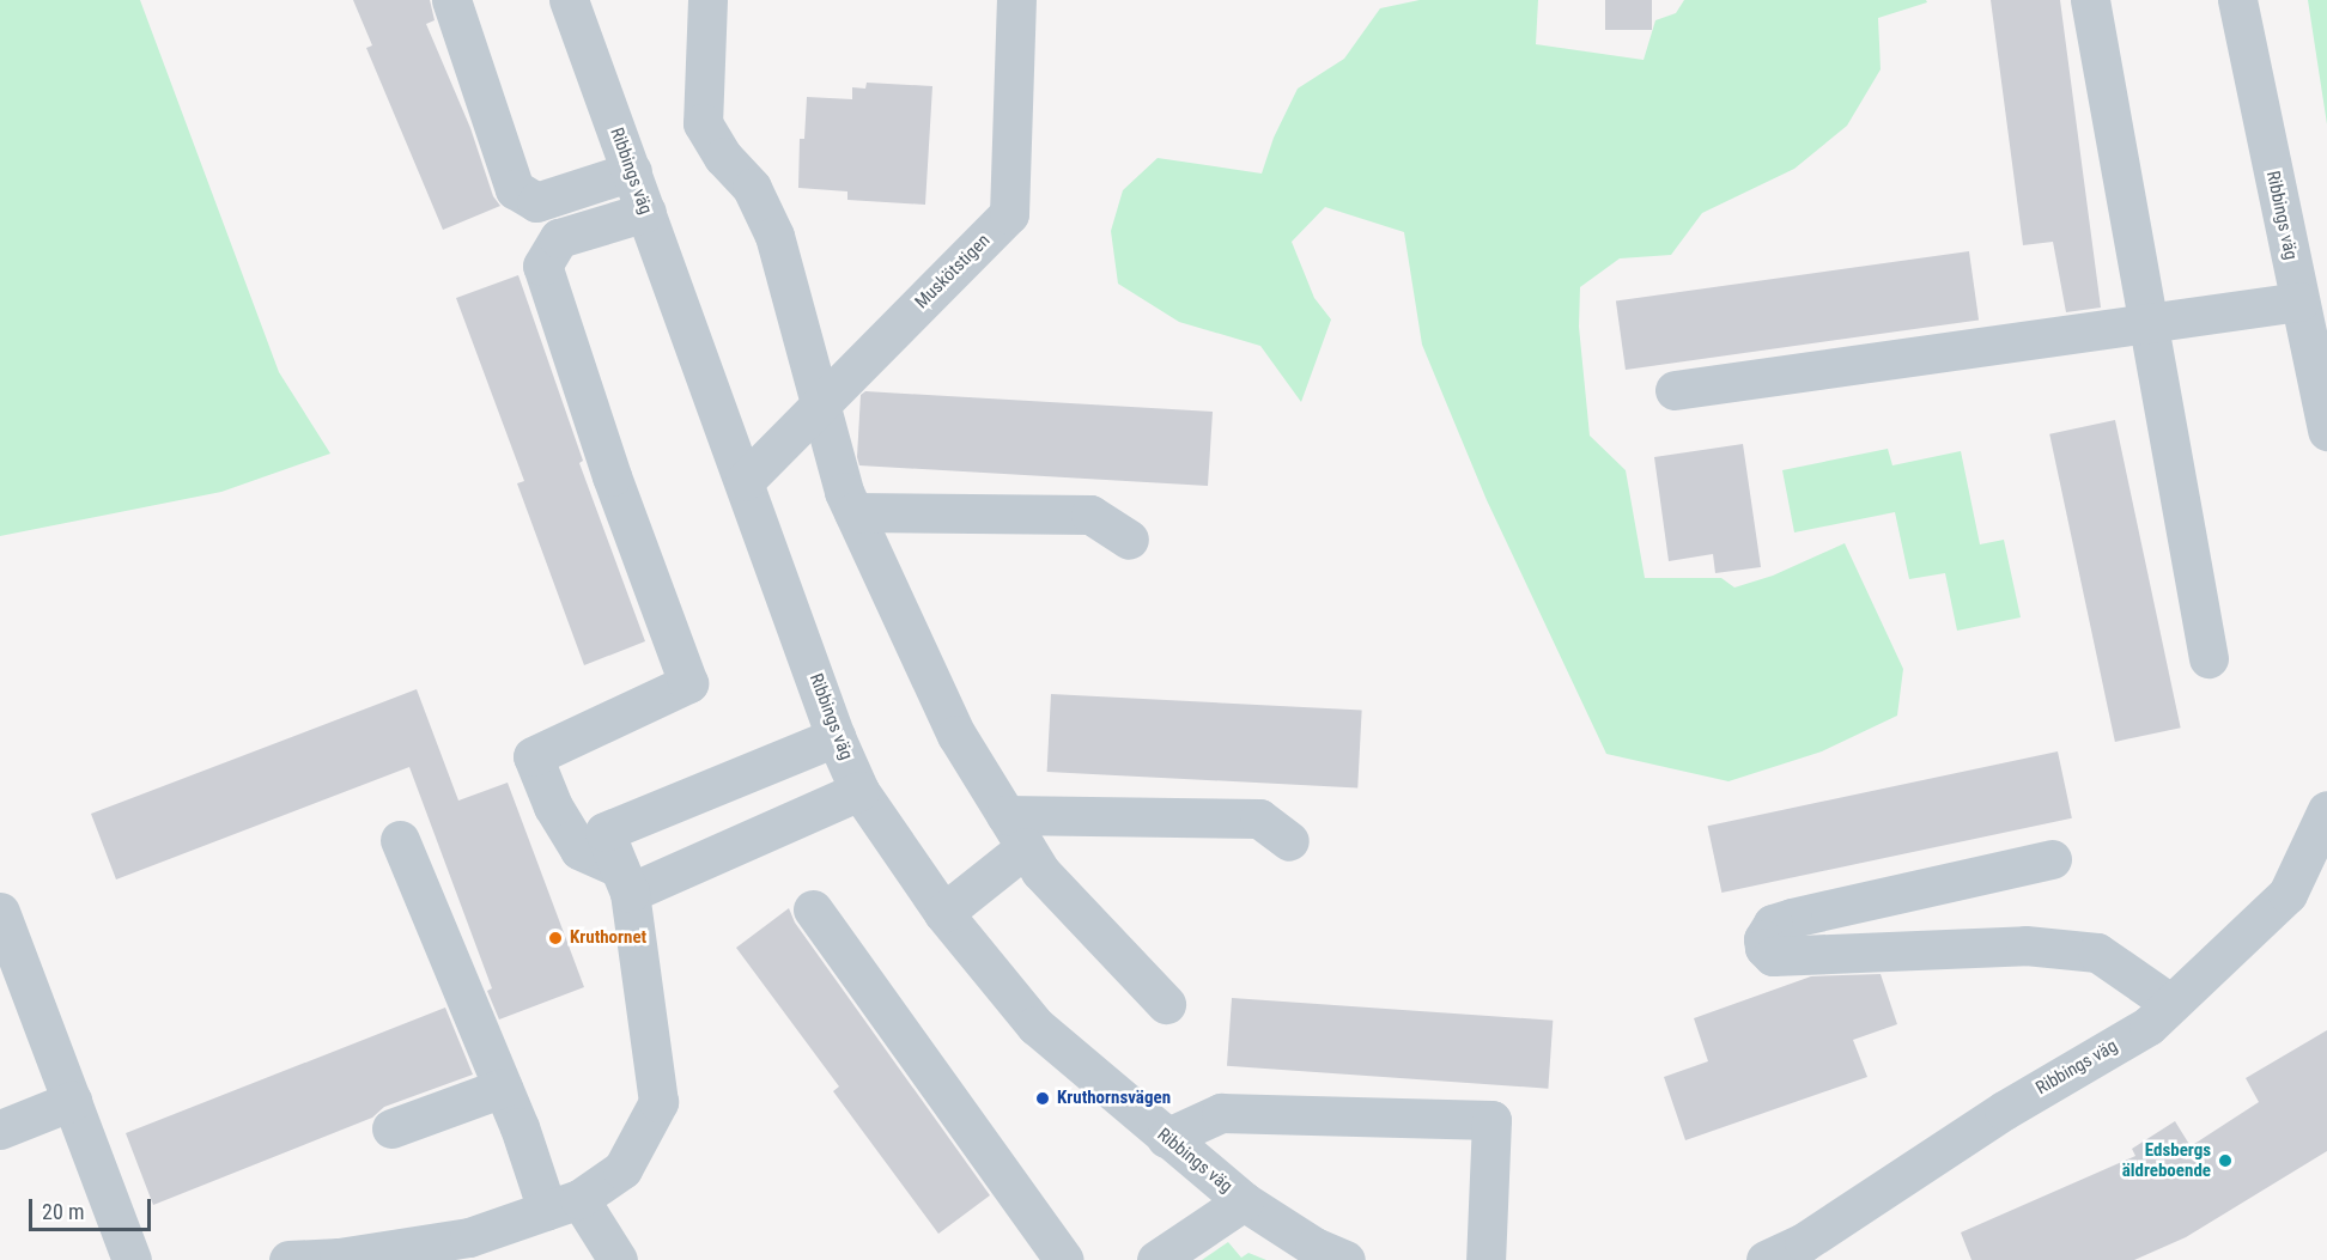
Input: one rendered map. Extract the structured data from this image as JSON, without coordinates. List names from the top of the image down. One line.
{"streets":{"street":["Ribbings väg","Muskötstigen"]},"crossings":[["Ribbings väg","Muskötstigen"]],"places":["Kruthornet","Kruthornsvägen","Edsbergs äldreboende"],"scale_bar":"20 m"}
